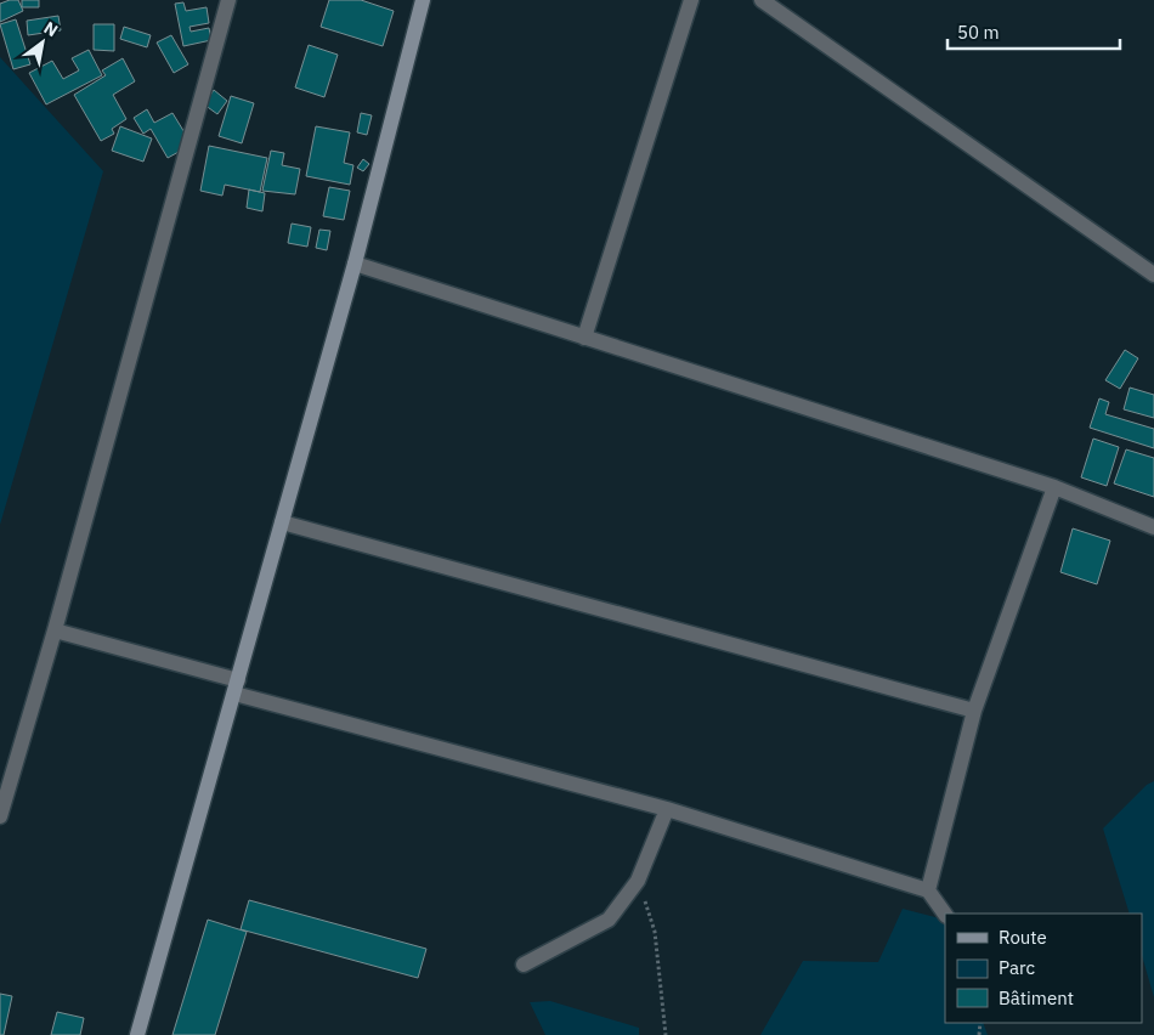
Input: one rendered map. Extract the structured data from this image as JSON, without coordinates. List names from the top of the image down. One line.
{"legend":["Route","Parc","Bâtiment"],"scale_bar":"50 m","north":"top right"}
